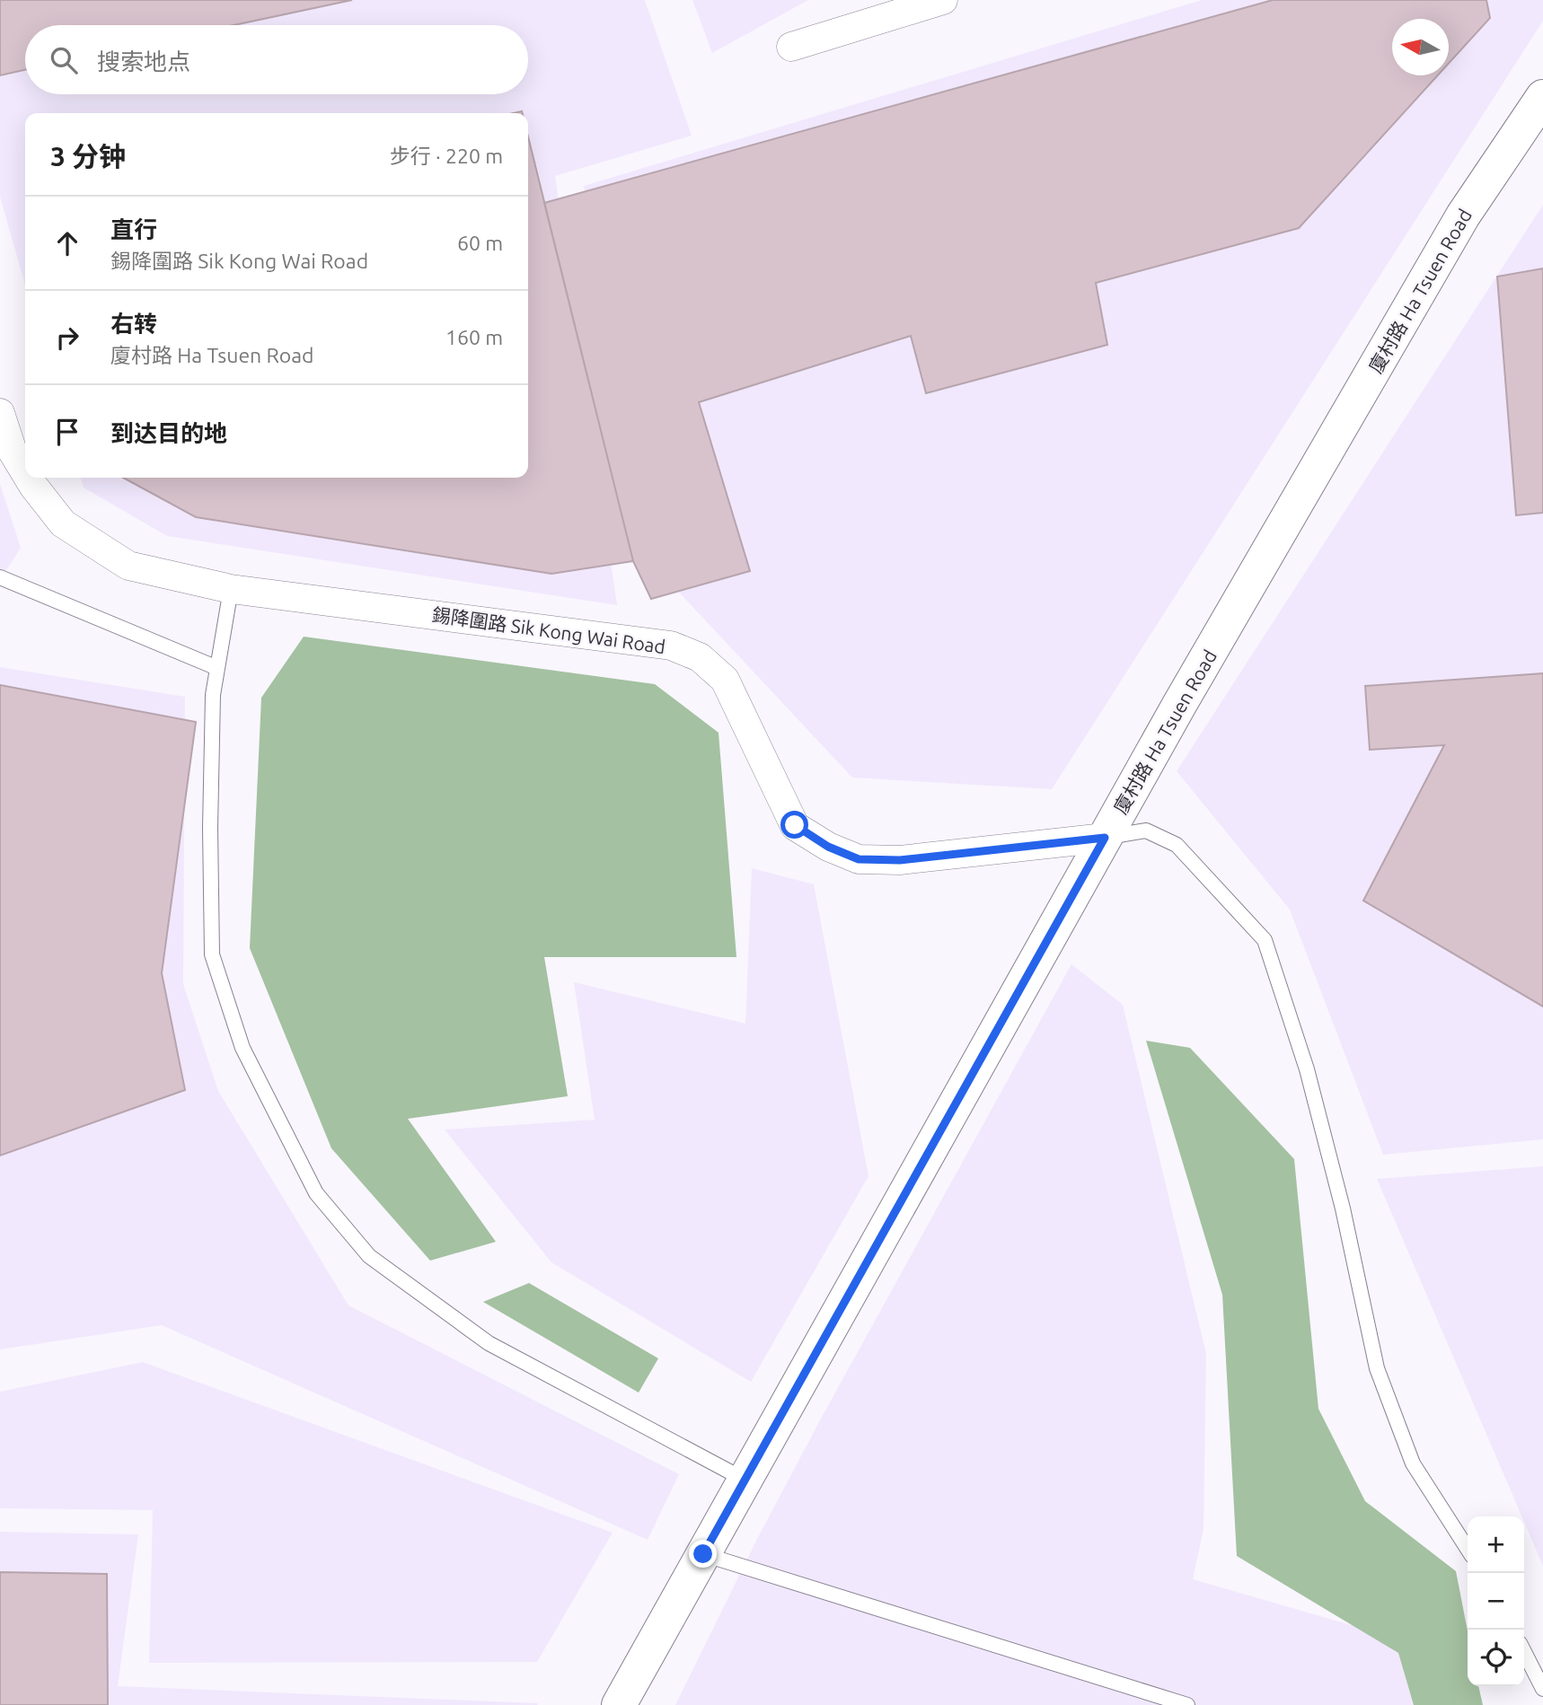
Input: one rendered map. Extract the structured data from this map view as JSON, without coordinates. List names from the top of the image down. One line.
{"streets":{"street":["廈村路 Ha Tsuen Road","錫降圍路 Sik Kong Wai Road"]},"crossings":[["廈村路 Ha Tsuen Road","錫降圍路 Sik Kong Wai Road"]],"north":"left","page":{"search":"搜索地点","heading":["3 分钟","步行 · 220 m"],"list":[["直行","錫降圍路 Sik Kong Wai Road","60 m"],["右转","廈村路 Ha Tsuen Road","160 m"],"到达目的地"],"map_buttons":["+","−"]}}
